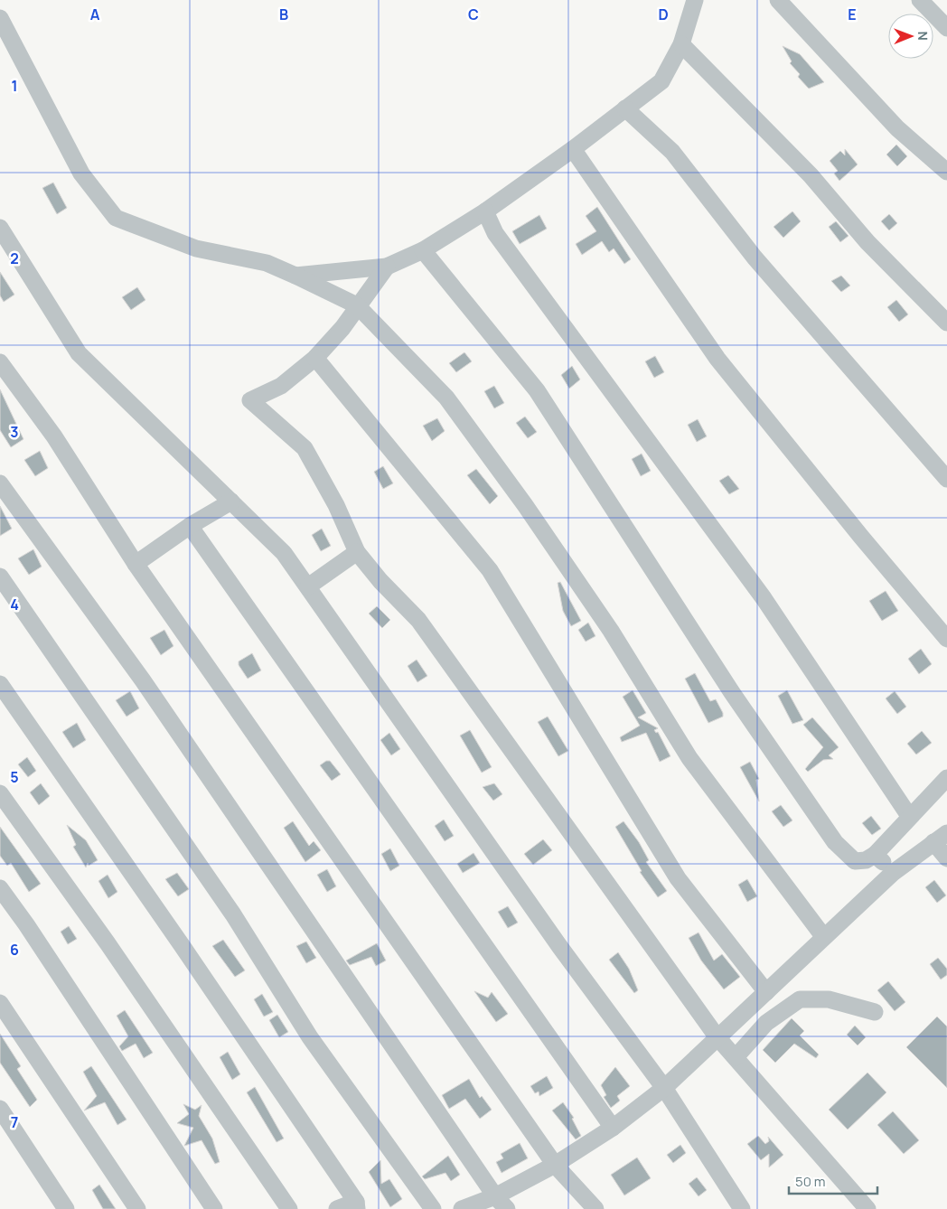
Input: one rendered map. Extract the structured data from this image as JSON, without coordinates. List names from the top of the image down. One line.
{"scale_bar":"50 m","north":"right","grid":{"columns":["A","B","C","D","E"],"rows":["1","2","3","4","5","6","7"]}}
